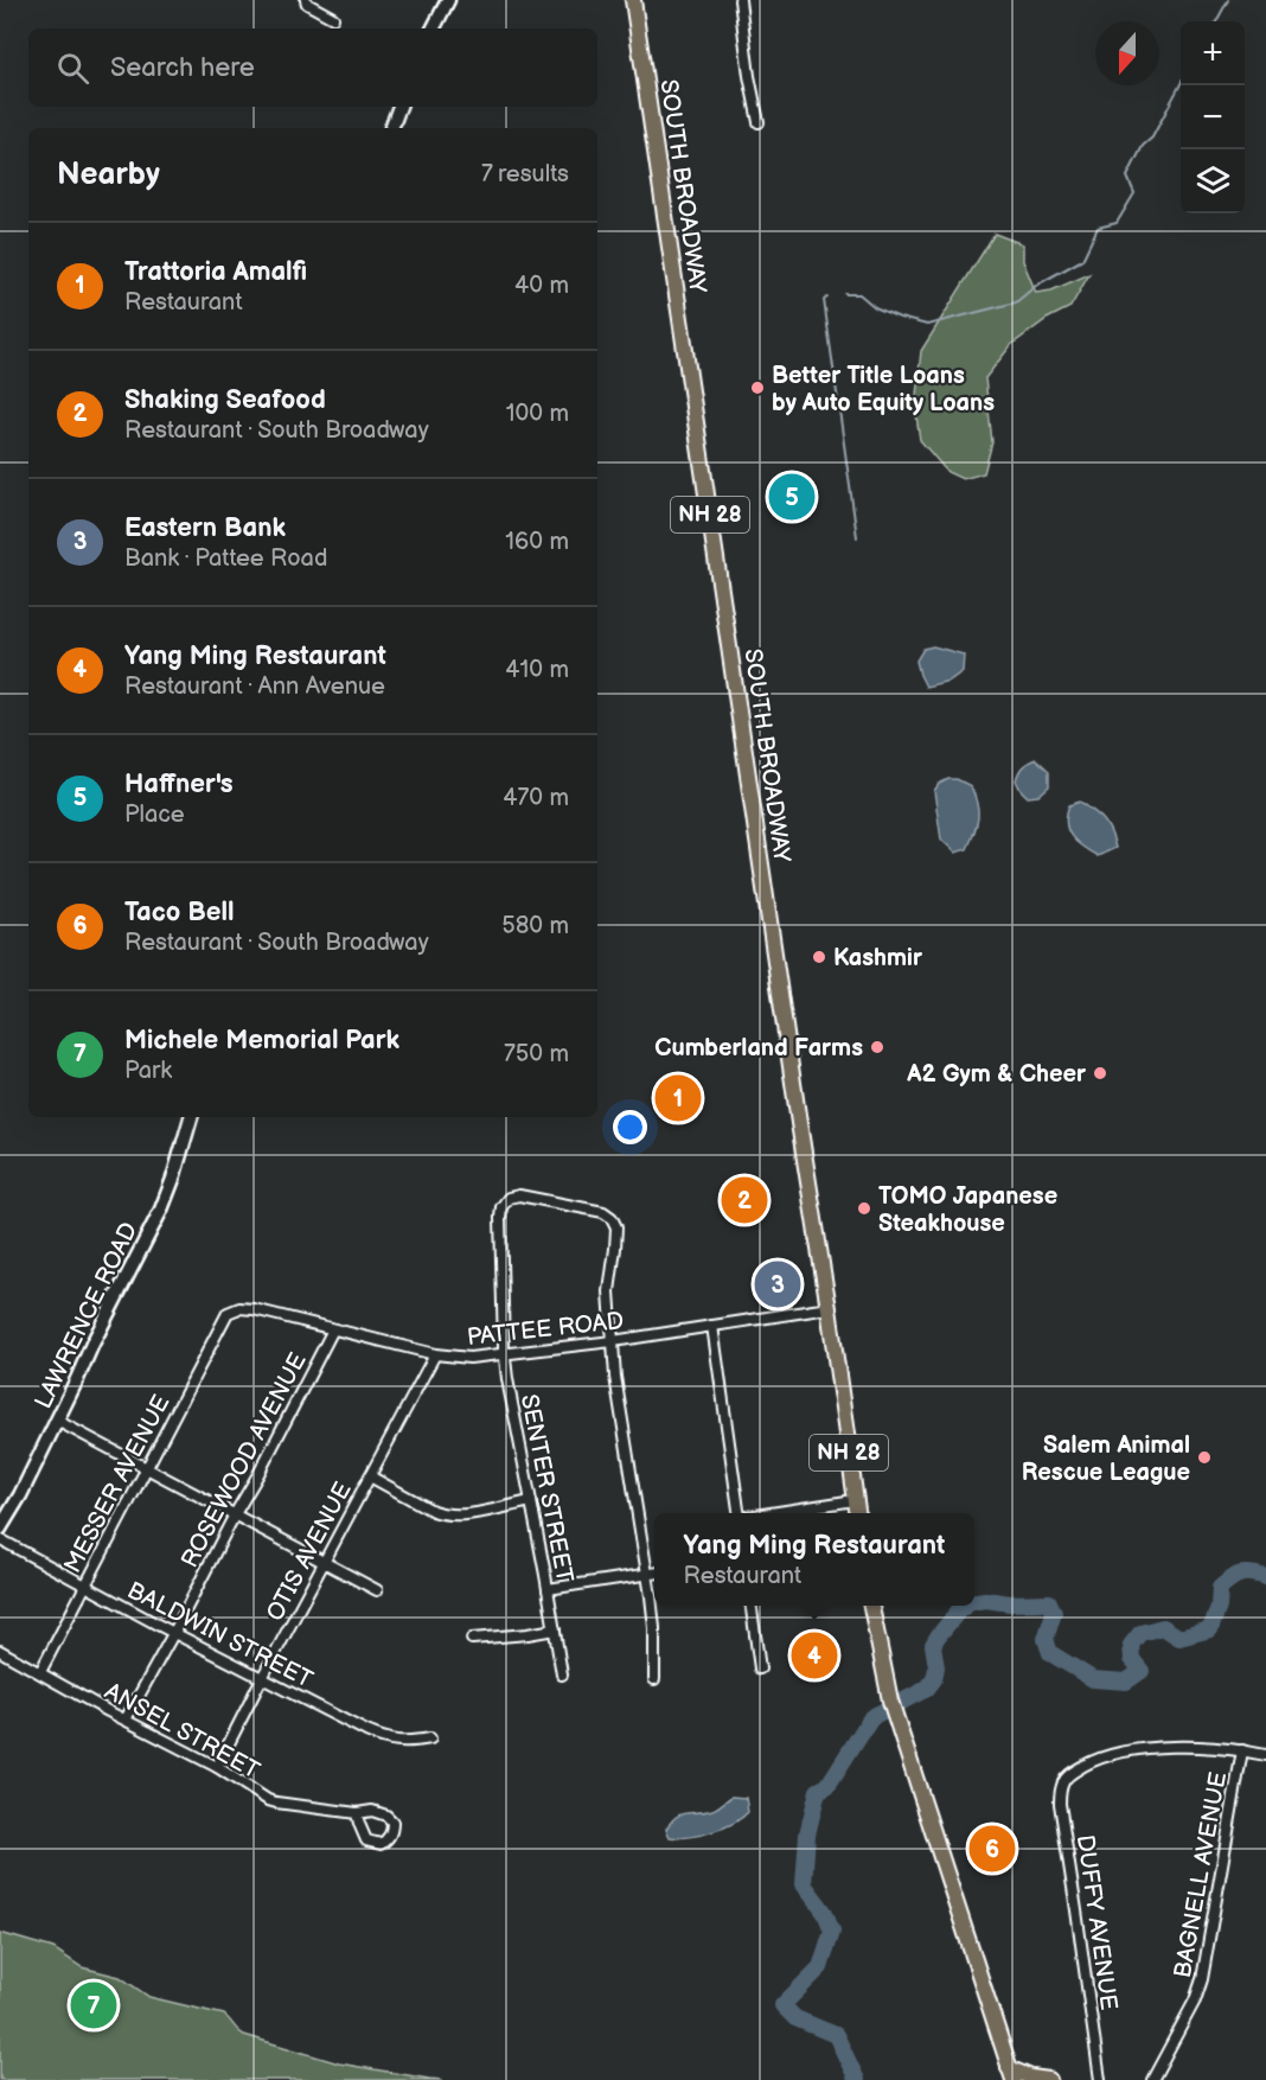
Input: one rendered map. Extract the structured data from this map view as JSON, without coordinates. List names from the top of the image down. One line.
{"streets":{"main road":["SOUTH BROADWAY","NH 28"],"street":["LAWRENCE ROAD","PATTEE ROAD","ROSEWOOD AVENUE","MESSER AVENUE","SENTER STREET","OTIS AVENUE","BALDWIN STREET","ANSEL STREET","BAGNELL AVENUE","DUFFY AVENUE"]},"crossings":[["SOUTH BROADWAY","PATTEE ROAD"],["PATTEE ROAD","ROSEWOOD AVENUE"],["PATTEE ROAD","MESSER AVENUE"],["PATTEE ROAD","SENTER STREET"],["PATTEE ROAD","OTIS AVENUE"],["ROSEWOOD AVENUE","BALDWIN STREET"],["ROSEWOOD AVENUE","ANSEL STREET"],["MESSER AVENUE","BALDWIN STREET"],["MESSER AVENUE","ANSEL STREET"],["OTIS AVENUE","BALDWIN STREET"],["OTIS AVENUE","ANSEL STREET"],["BAGNELL AVENUE","DUFFY AVENUE"]],"places":["Better Title Loans by Auto Equity Loans","Kashmir","Cumberland Farms","A2 Gym & Cheer","TOMO Japanese Steakhouse","Salem Animal Rescue League"],"north":"bottom","page":{"map_buttons":["+","−"],"search":"Search here","heading":["Nearby","7 results"],"list":[{"mark":"1","name":"Trattoria Amalfi","note":"Restaurant","value":"40 m"},{"mark":"2","name":"Shaking Seafood","note":"Restaurant · South Broadway","value":"100 m"},{"mark":"3","name":"Eastern Bank","note":"Bank · Pattee Road","value":"160 m"},{"mark":"4","name":"Yang Ming Restaurant","note":"Restaurant · Ann Avenue","value":"410 m"},{"mark":"5","name":"Haffner's","note":"Place","value":"470 m"},{"mark":"6","name":"Taco Bell","note":"Restaurant · South Broadway","value":"580 m"},{"mark":"7","name":"Michele Memorial Park","note":"Park","value":"750 m"}],"pins":["5","1","2","3","4","6","7"],"popup":["Yang Ming Restaurant","Restaurant"]}}
